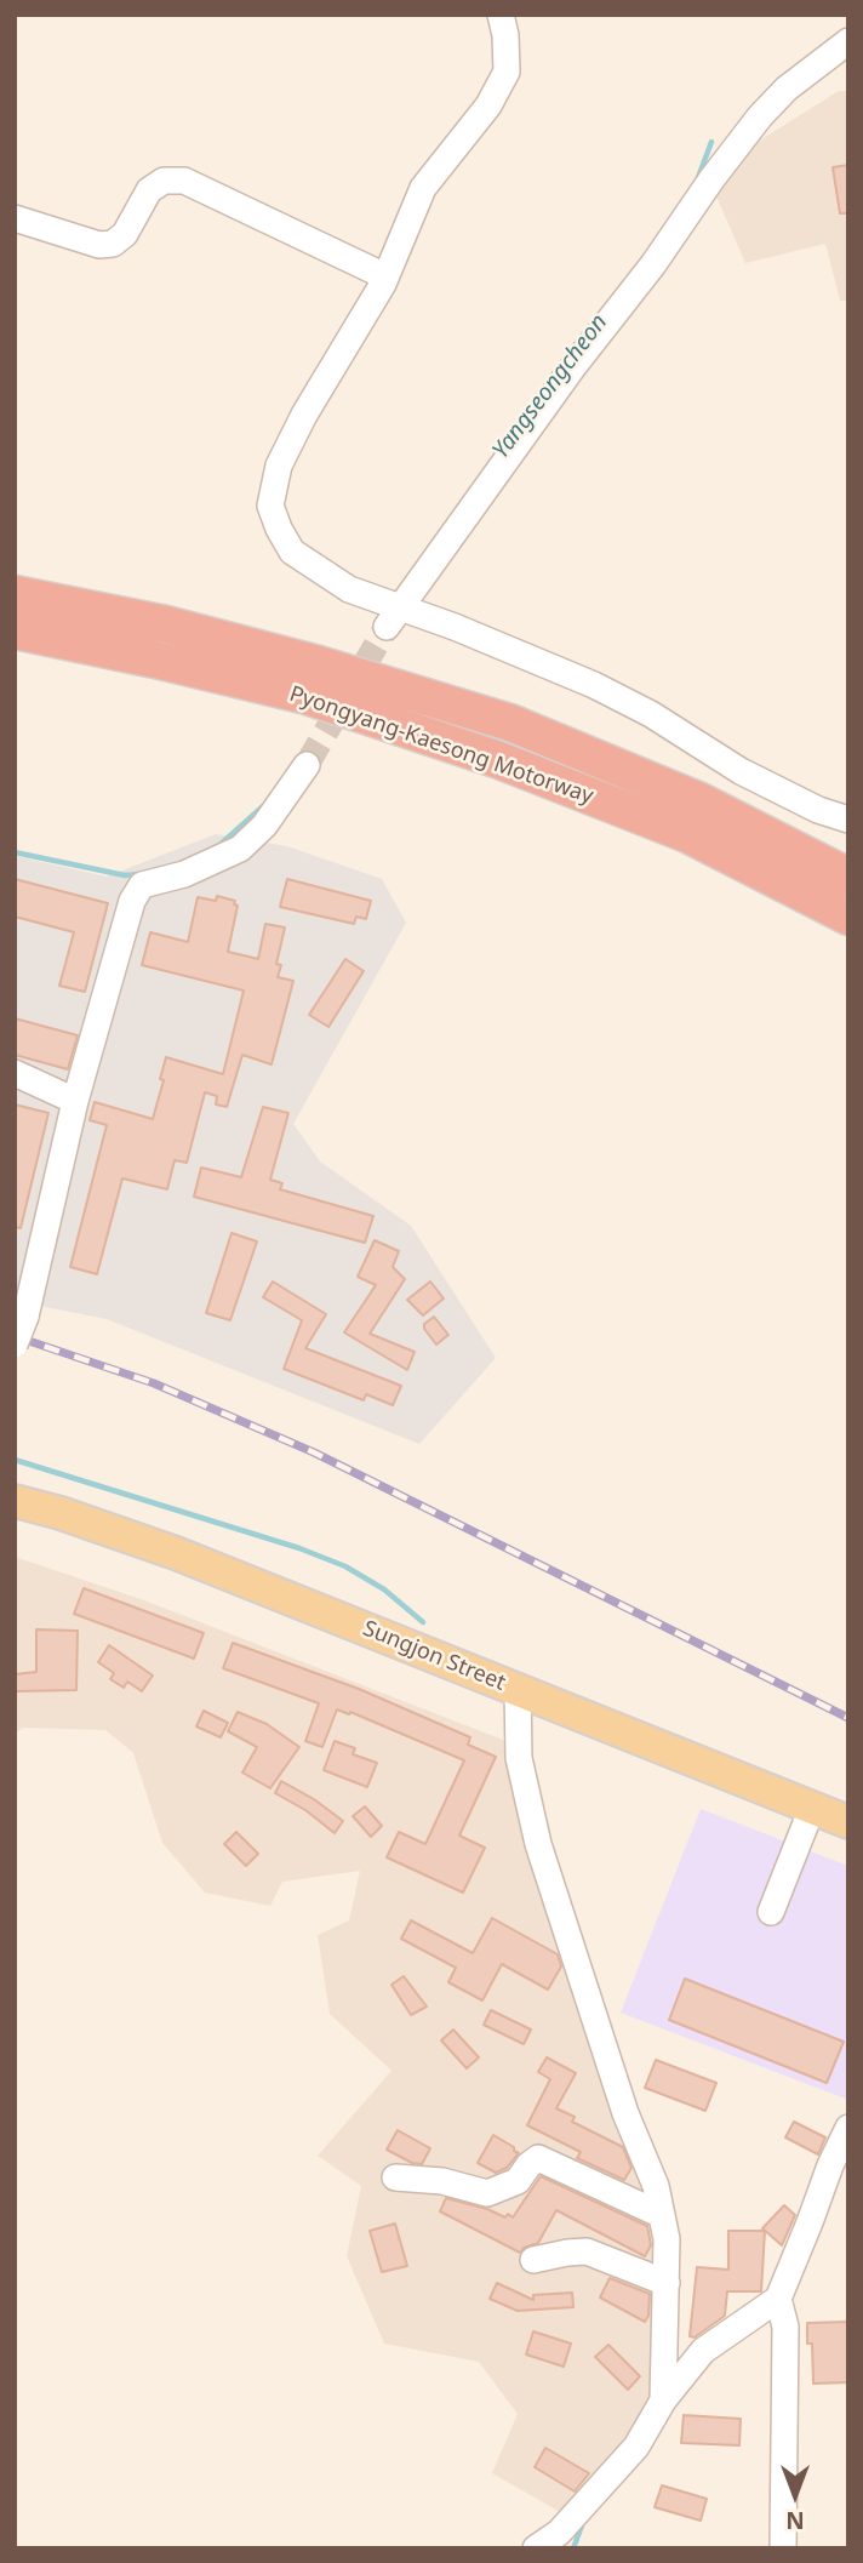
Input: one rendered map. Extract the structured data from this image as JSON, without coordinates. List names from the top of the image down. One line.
{"streets":{"highway":["Pyongyang-Kaesong Motorway"],"main road":["Sungjon Street"]},"water":["Yangseongcheon"],"north":"bottom"}
